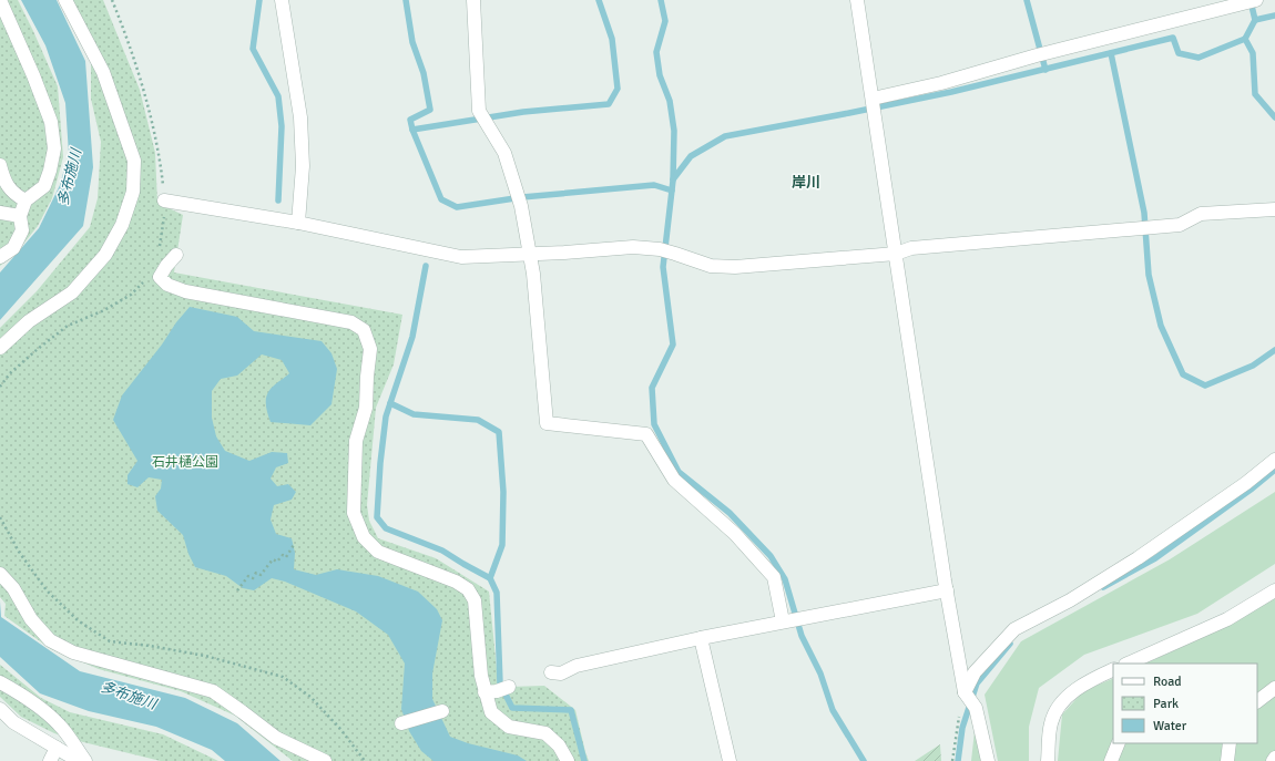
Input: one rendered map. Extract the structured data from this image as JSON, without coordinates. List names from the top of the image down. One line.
{"districts":["岸川"],"water":["多布施川"],"parks":["石井樋公園"],"legend":["Road","Park","Water"]}
